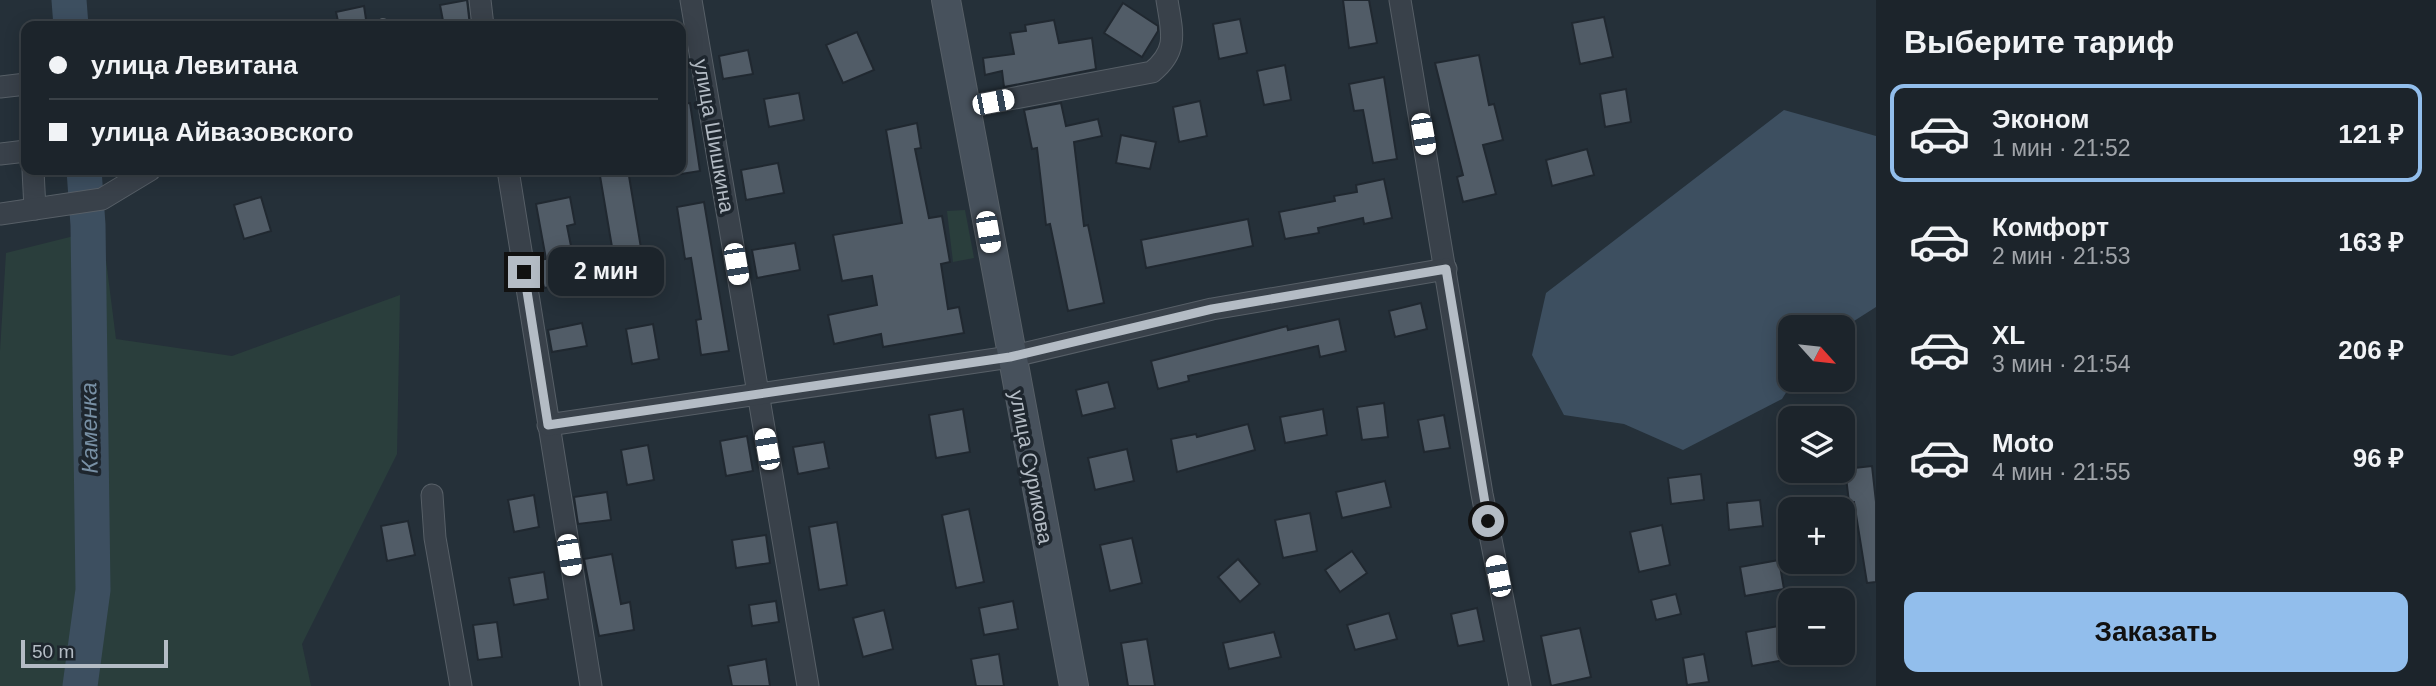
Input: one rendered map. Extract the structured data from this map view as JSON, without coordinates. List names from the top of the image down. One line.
{"streets":{"street":["улица Шишкина","улица Сурикова"]},"water":["Каменка"],"scale_bar":"50 m","north":"bottom right","page":{"heading":"Выберите тариф","banner":["улица Левитана","улица Айвазовского"],"list":[{"name":"Эконом","note":"1 мин · 21:52","value":"121 ₽"},{"name":"Комфорт","note":"2 мин · 21:53","value":"163 ₽"},{"name":"XL","note":"3 мин · 21:54","value":"206 ₽"},{"name":"Moto","note":"4 мин · 21:55","value":"96 ₽"}],"bubble":"2 мин","map_buttons":["+","−"],"buttons":"Заказать","scale":"50 m"}}
